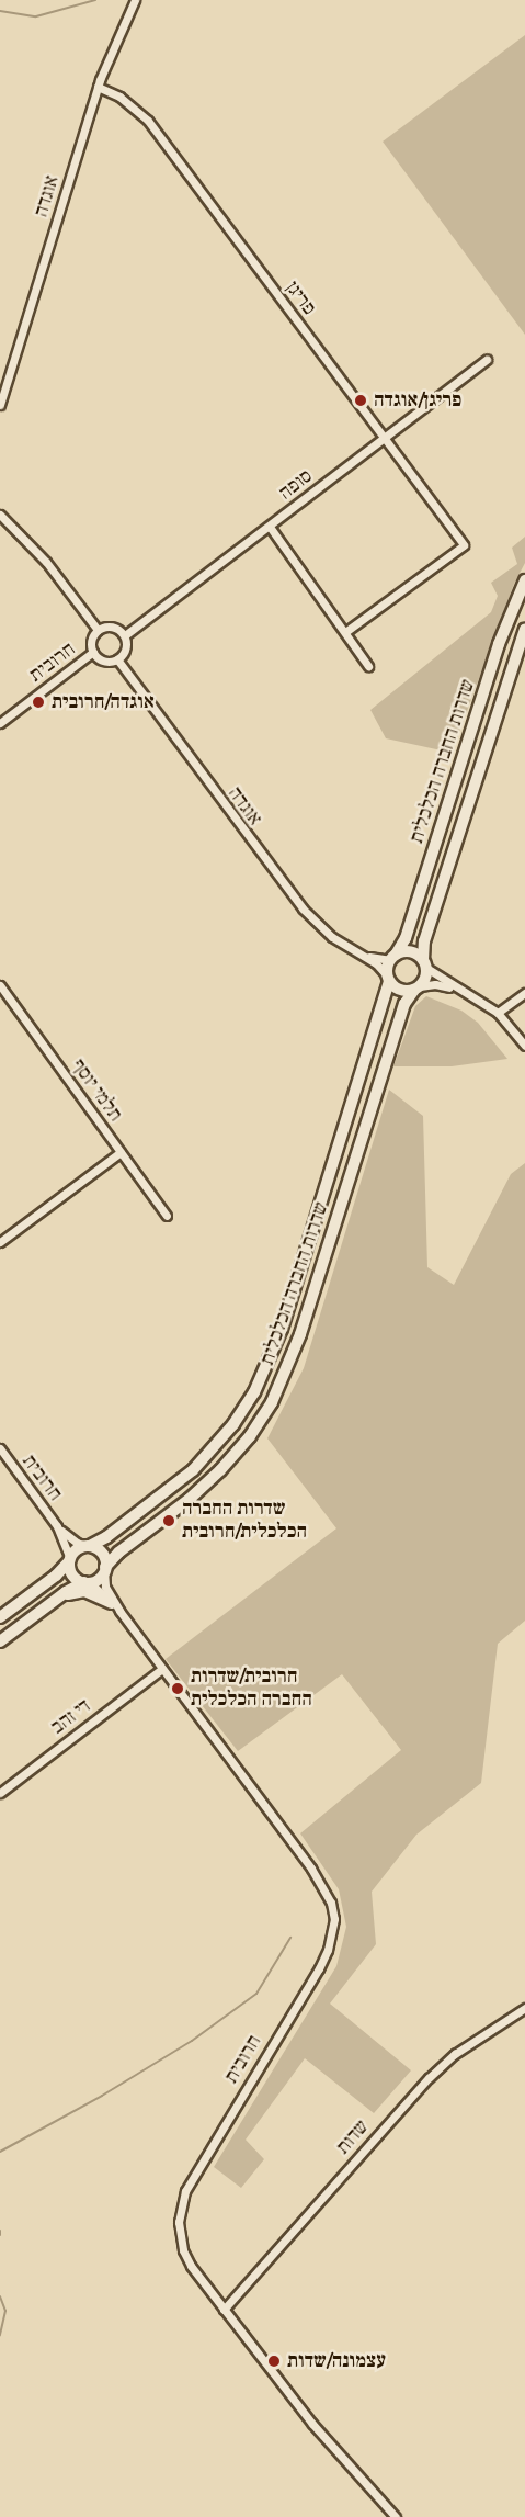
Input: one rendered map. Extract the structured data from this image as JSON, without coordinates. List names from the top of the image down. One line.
{"streets":{"main road":["שדרות החברה הכלכלית"],"street":["אוגדה","פריגן","סופה","חרובית","תלמי יוסף","די זהב","שדות"]},"crossings":[["אוגדה","פריגן"],["אוגדה","סופה"],["אוגדה","חרובית"],["אוגדה","שדרות החברה הכלכלית"],["פריגן","סופה"],["סופה","חרובית"],["חרובית","שדרות החברה הכלכלית"],["חרובית","די זהב"],["חרובית","שדות"]],"places":["פריגן/אוגדה","אוגדה/חרובית","שדרות החברה הכלכלית/חרובית","חרובית/שדרות החברה הכלכלית","עצמונה/שדות"]}
